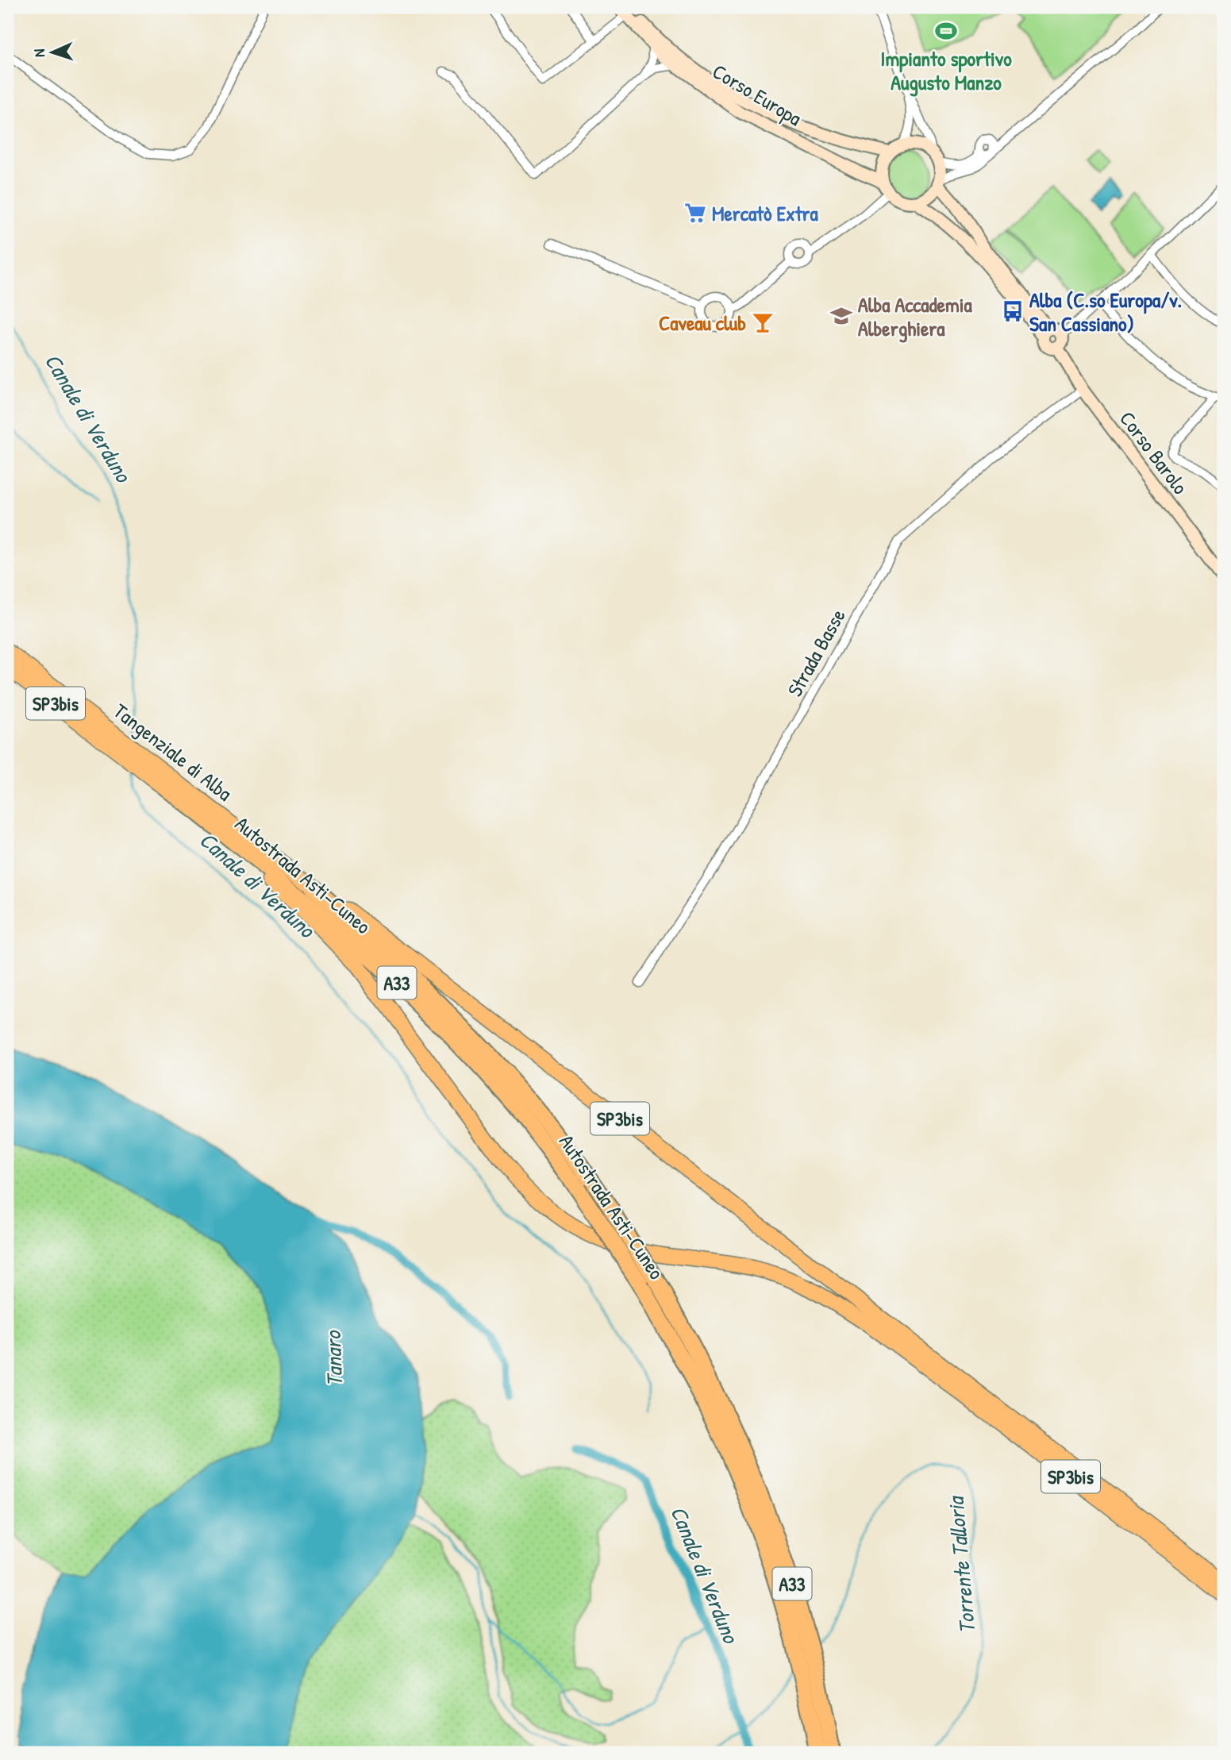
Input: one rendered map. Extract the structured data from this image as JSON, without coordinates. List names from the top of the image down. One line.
{"streets":{"highway":["SP3bis","Tangenziale di Alba","Autostrada Asti-Cuneo","A33"],"main road":["Corso Europa","Corso Barolo"],"street":["Strada Basse"]},"crossings":[["Corso Barolo","Strada Basse"],["SP3bis","Tangenziale di Alba"],["SP3bis","Autostrada Asti-Cuneo"],["Tangenziale di Alba","Autostrada Asti-Cuneo"]],"water":["Canale di Verduno","Tanaro","Torrente Talloria"],"places":{"sports":["Impianto sportivo Augusto Manzo"],"supermarket":["Mercatò Extra"],"bus stop":["Alba (C.so Europa/v. San Cassiano)"],"school or university":["Alba Accademia Alberghiera"],"bar":["Caveau club"]},"north":"left"}
